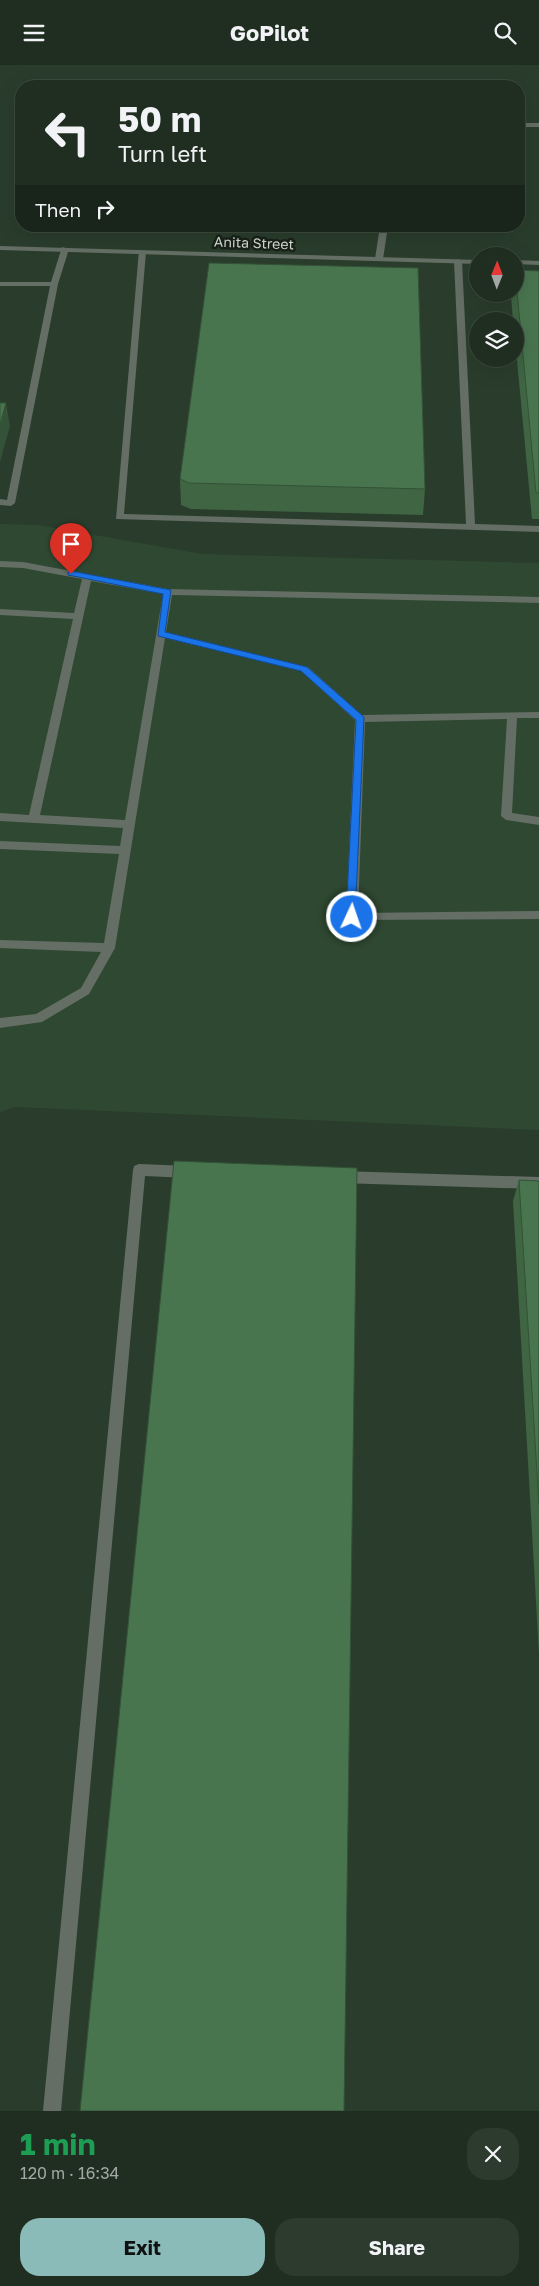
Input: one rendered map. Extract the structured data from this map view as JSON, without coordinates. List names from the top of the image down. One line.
{"streets":{"street":["Anita Street"]},"north":"top","page":{"header":"GoPilot","turn":["50 m","Turn left"],"then":"Then","heading":["1 min","120 m · 16:34"],"buttons":["Exit","Share"]}}
